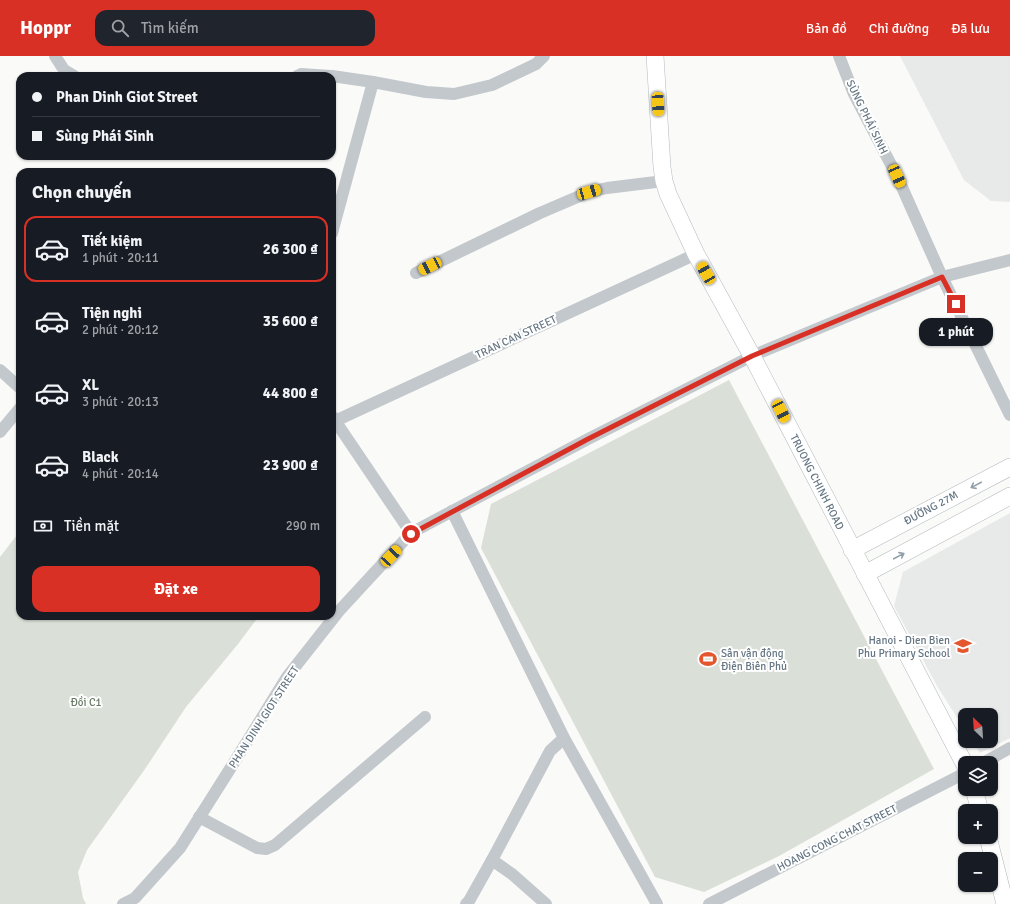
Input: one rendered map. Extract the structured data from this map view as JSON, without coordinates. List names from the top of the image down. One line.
{"streets":{"street":["SÙNG PHÁI SINH","TRAN CAN STREET","TRUONG CHINH ROAD","ĐƯỜNG 27M","PHAN DINH GIOT STREET","HOANG CONG CHAT STREET"]},"crossings":[["SÙNG PHÁI SINH","PHAN DINH GIOT STREET"],["TRAN CAN STREET","TRUONG CHINH ROAD"],["TRAN CAN STREET","PHAN DINH GIOT STREET"],["TRUONG CHINH ROAD","ĐƯỜNG 27M"],["TRUONG CHINH ROAD","PHAN DINH GIOT STREET"]],"parks":["Đồi C1"],"places":{"school or university":["Hanoi - Dien Bien Phu Primary School"],"sports":["Sân vận động Điện Biên Phủ"]},"north":"top left","page":{"header":"Hoppr","search":"Tìm kiếm","nav":["Bản đồ","Chỉ đường","Đã lưu"],"banner":["Phan Dinh Giot Street","Sùng Phái Sinh"],"heading":"Chọn chuyến","list":[{"name":"Tiết kiệm","note":"1 phút · 20:11","value":"26 300 ₫"},{"name":"Tiện nghi","note":"2 phút · 20:12","value":"35 600 ₫"},{"name":"XL","note":"3 phút · 20:13","value":"44 800 ₫"},{"name":"Black","note":"4 phút · 20:14","value":"23 900 ₫"}],"bubble":"1 phút","pay":["Tiền mặt","290 m"],"buttons":"Đặt xe","map_buttons":["+","−"]}}
